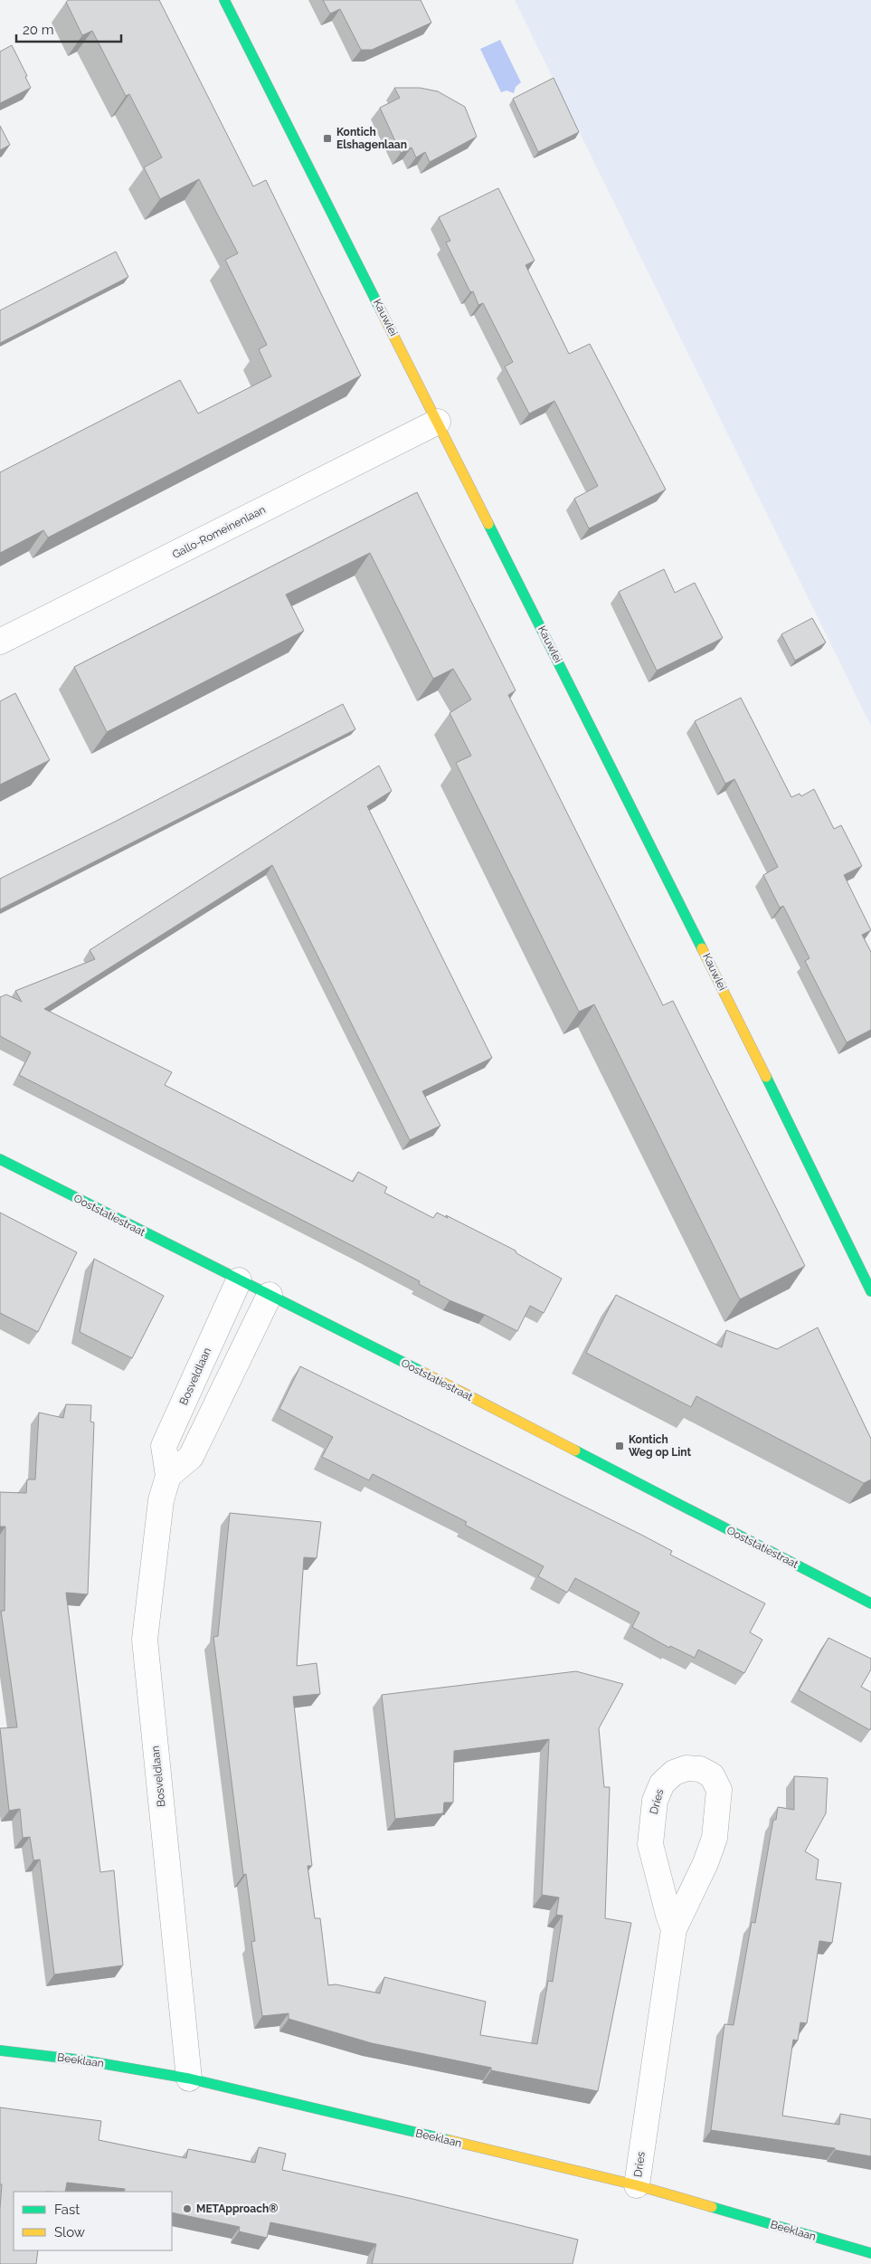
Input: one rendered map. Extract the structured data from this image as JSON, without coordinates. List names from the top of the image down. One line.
{"streets":{"street":["Kauwlei","Gallo-Romeinenlaan","Ooststatiestraat","Bosveldlaan","Dries","Beeklaan"]},"crossings":[["Kauwlei","Gallo-Romeinenlaan"],["Ooststatiestraat","Bosveldlaan"],["Bosveldlaan","Beeklaan"],["Dries","Beeklaan"]],"places":{"transit":["Kontich Elshagenlaan","Kontich Weg op Lint"],"other":["METApproach®"]},"legend":["Fast","Slow"],"scale_bar":"20 m"}
